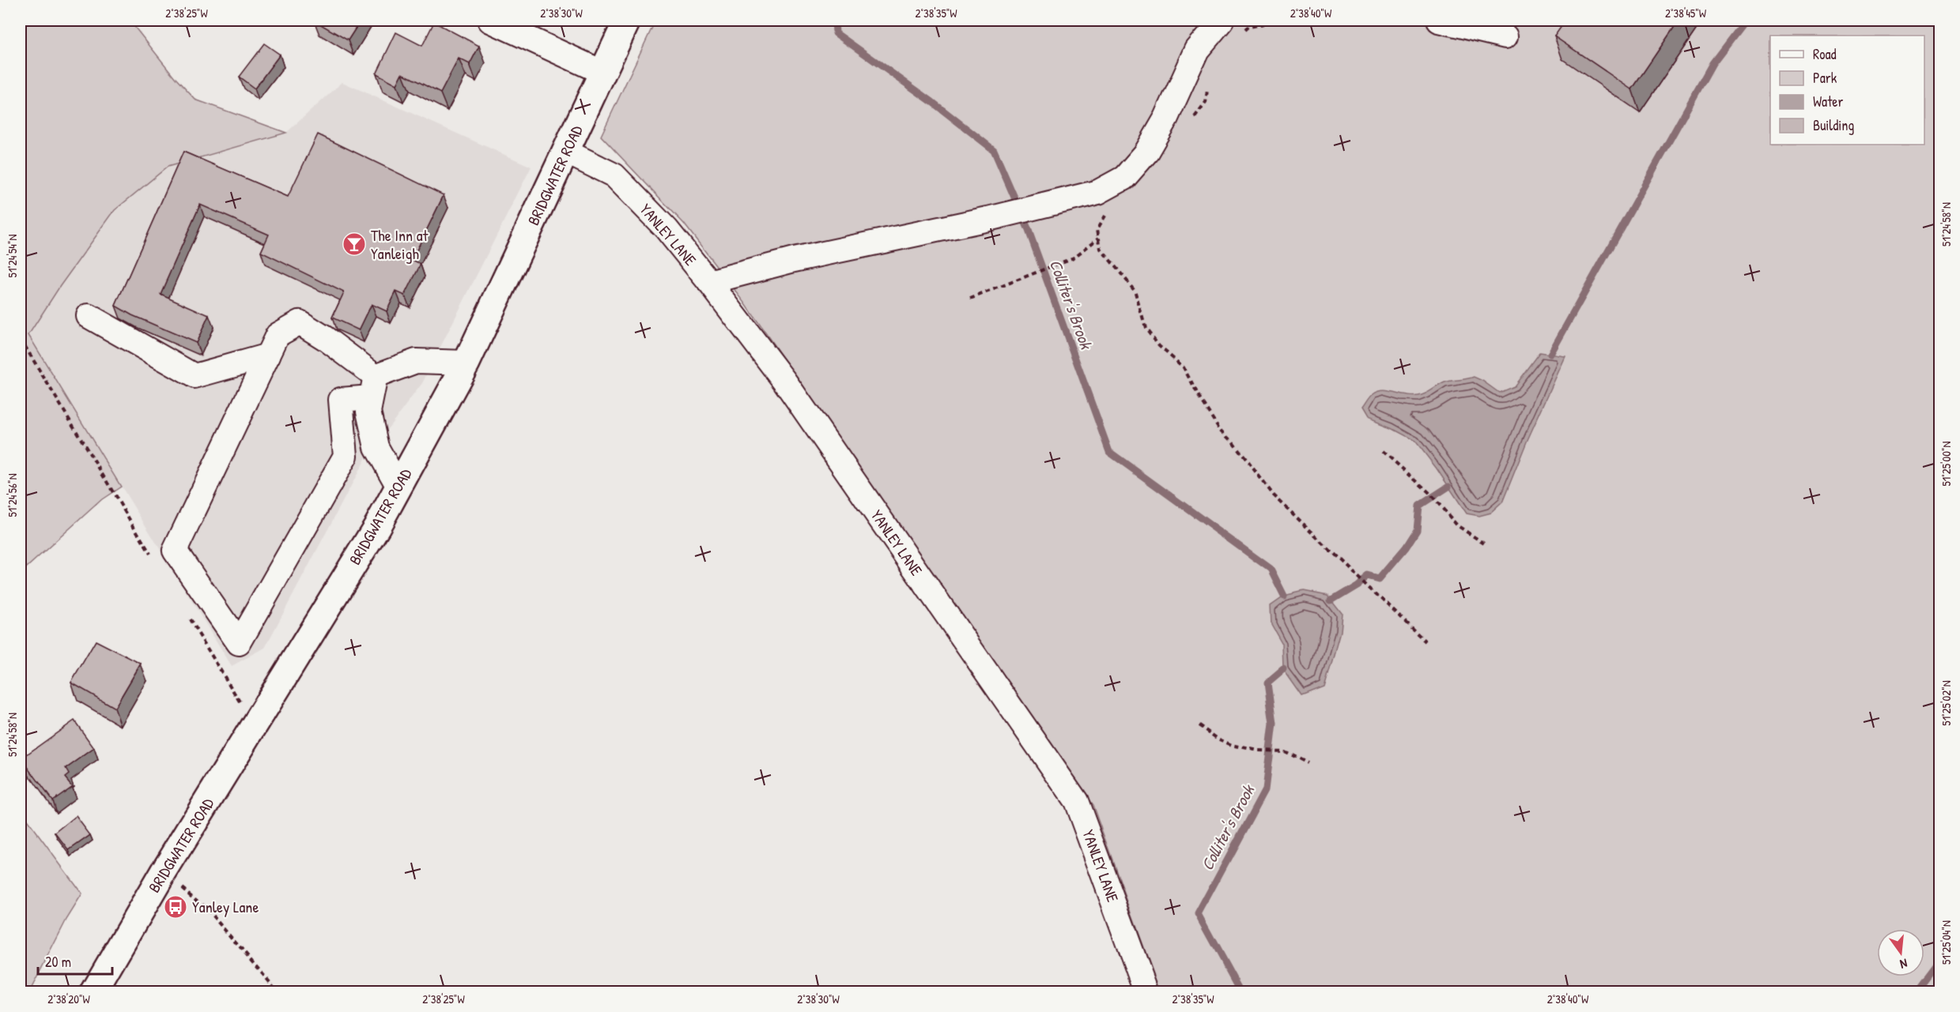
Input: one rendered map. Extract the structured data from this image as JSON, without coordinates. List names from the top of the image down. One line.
{"streets":{"highway":["BRIDGWATER ROAD"],"street":["YANLEY LANE"]},"crossings":[["BRIDGWATER ROAD","YANLEY LANE"]],"water":["Colliter's Brook"],"places":{"bar":["The Inn at Yanleigh"],"bus stop":["Yanley Lane"]},"legend":["Road","Park","Water","Building"],"scale_bar":"20 m","north":"bottom","coordinates":["2°38'25\"W","2°38'30\"W","2°38'35\"W","2°38'40\"W","2°38'45\"W","51°24'58\"N","51°24'54\"N","51°25'00\"N","51°24'56\"N","51°25'02\"N","51°25'04\"N","2°38'20\"W"]}
